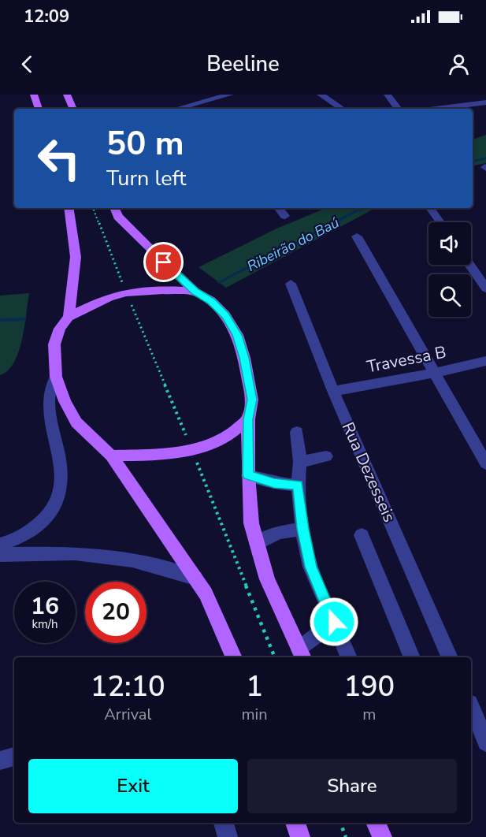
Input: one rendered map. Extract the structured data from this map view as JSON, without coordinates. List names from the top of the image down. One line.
{"streets":{"street":["Travessa B","Rua Dezesseis"]},"crossings":[["Travessa B","Rua Dezesseis"]],"water":["Ribeirão do Baú"],"page":{"status":"12:09","header":"Beeline","turn":["50 m","Turn left"],"speed":"16 km/h","limit":"20","eta":["12:10","Arrival","1","min","190","m"],"buttons":["Exit","Share"]}}
